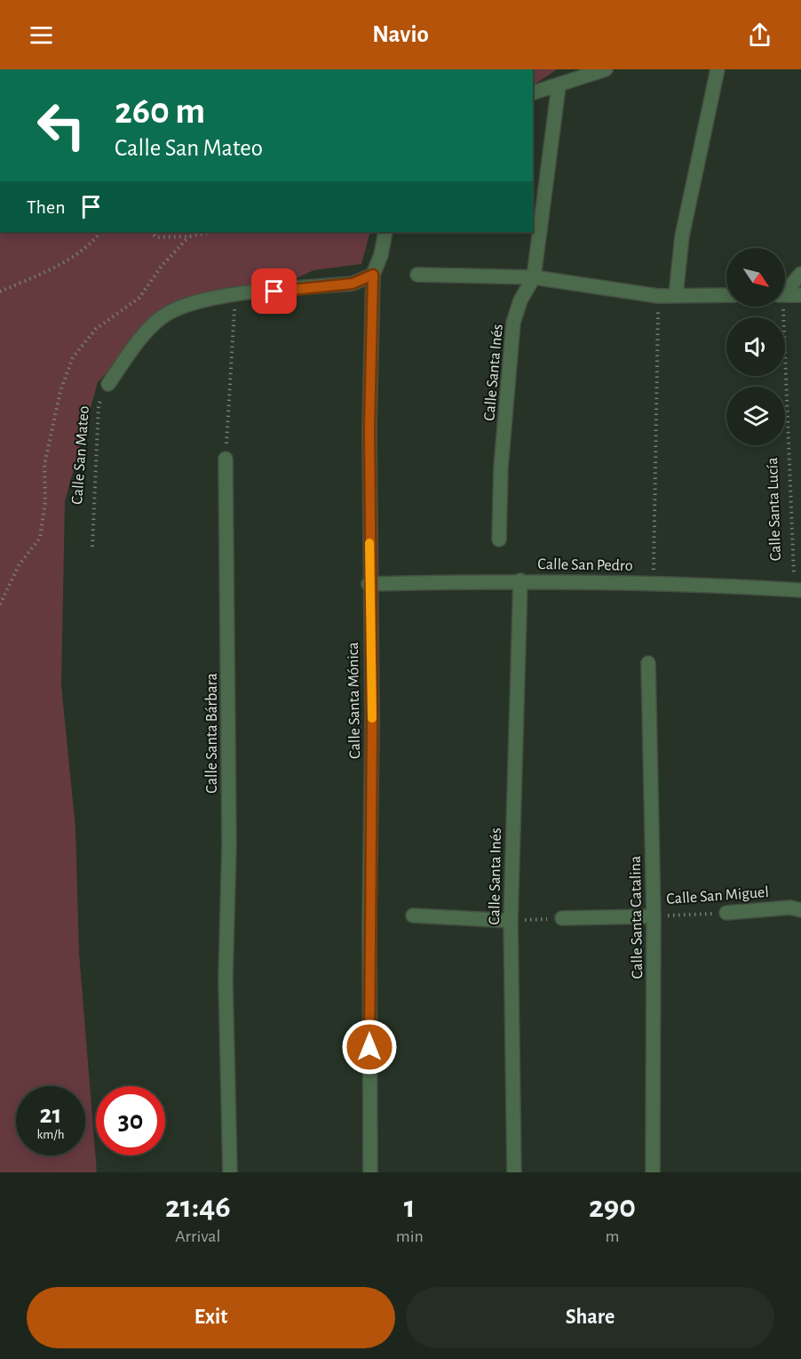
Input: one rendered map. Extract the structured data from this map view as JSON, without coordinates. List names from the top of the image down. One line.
{"streets":{"street":["Calle Santa Inés","Calle San Pedro","Calle Santa Mónica","Calle Santa Bárbara","Calle San Miguel","Calle Santa Catalina"],"path":["Calle San Mateo","Calle Santa Lucía"]},"crossings":[["Calle Santa Inés","Calle San Pedro"],["Calle Santa Lucía","Calle San Pedro"],["Calle San Pedro","Calle Santa Mónica"],["Calle San Miguel","Calle Santa Catalina"]],"north":"bottom right","page":{"header":"Navio","turn":["260 m","Calle San Mateo"],"then":"Then","speed":"21 km/h","limit":"30","eta":["21:46","Arrival","1","min","290","m"],"buttons":["Exit","Share"]}}
